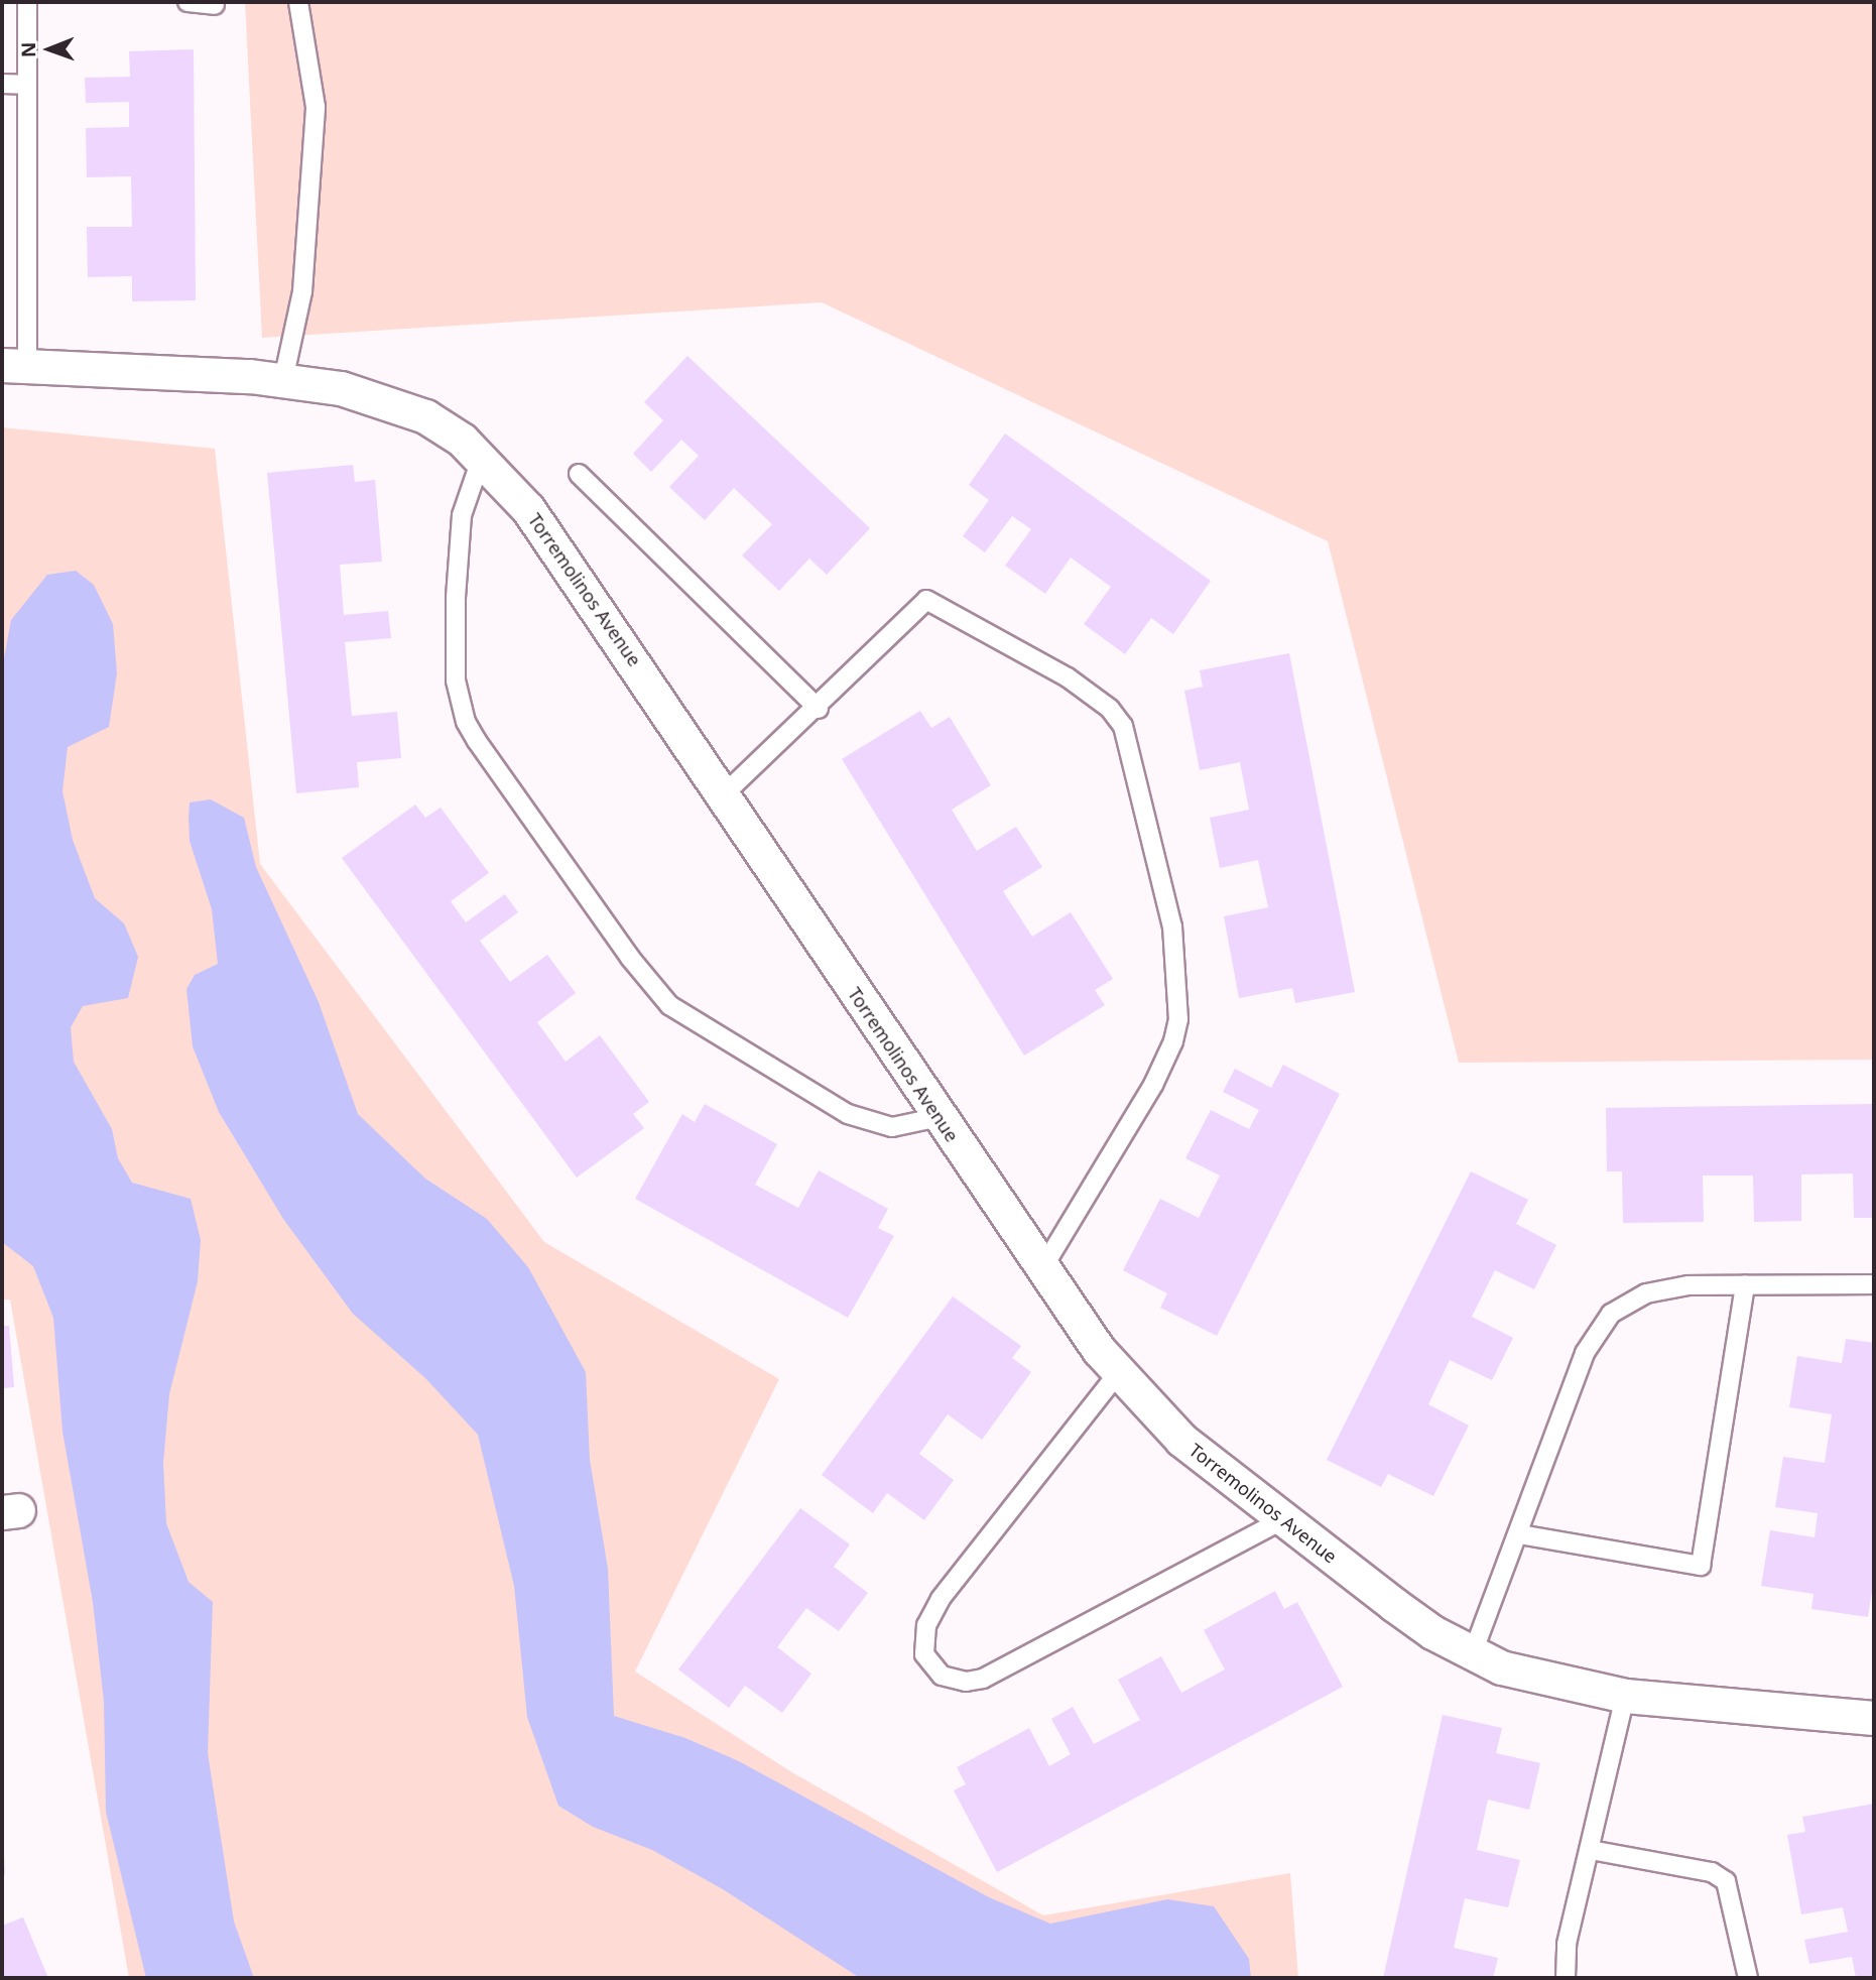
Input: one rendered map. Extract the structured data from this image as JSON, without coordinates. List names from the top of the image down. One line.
{"streets":{"street":["Torremolinos Avenue"]},"north":"left"}
